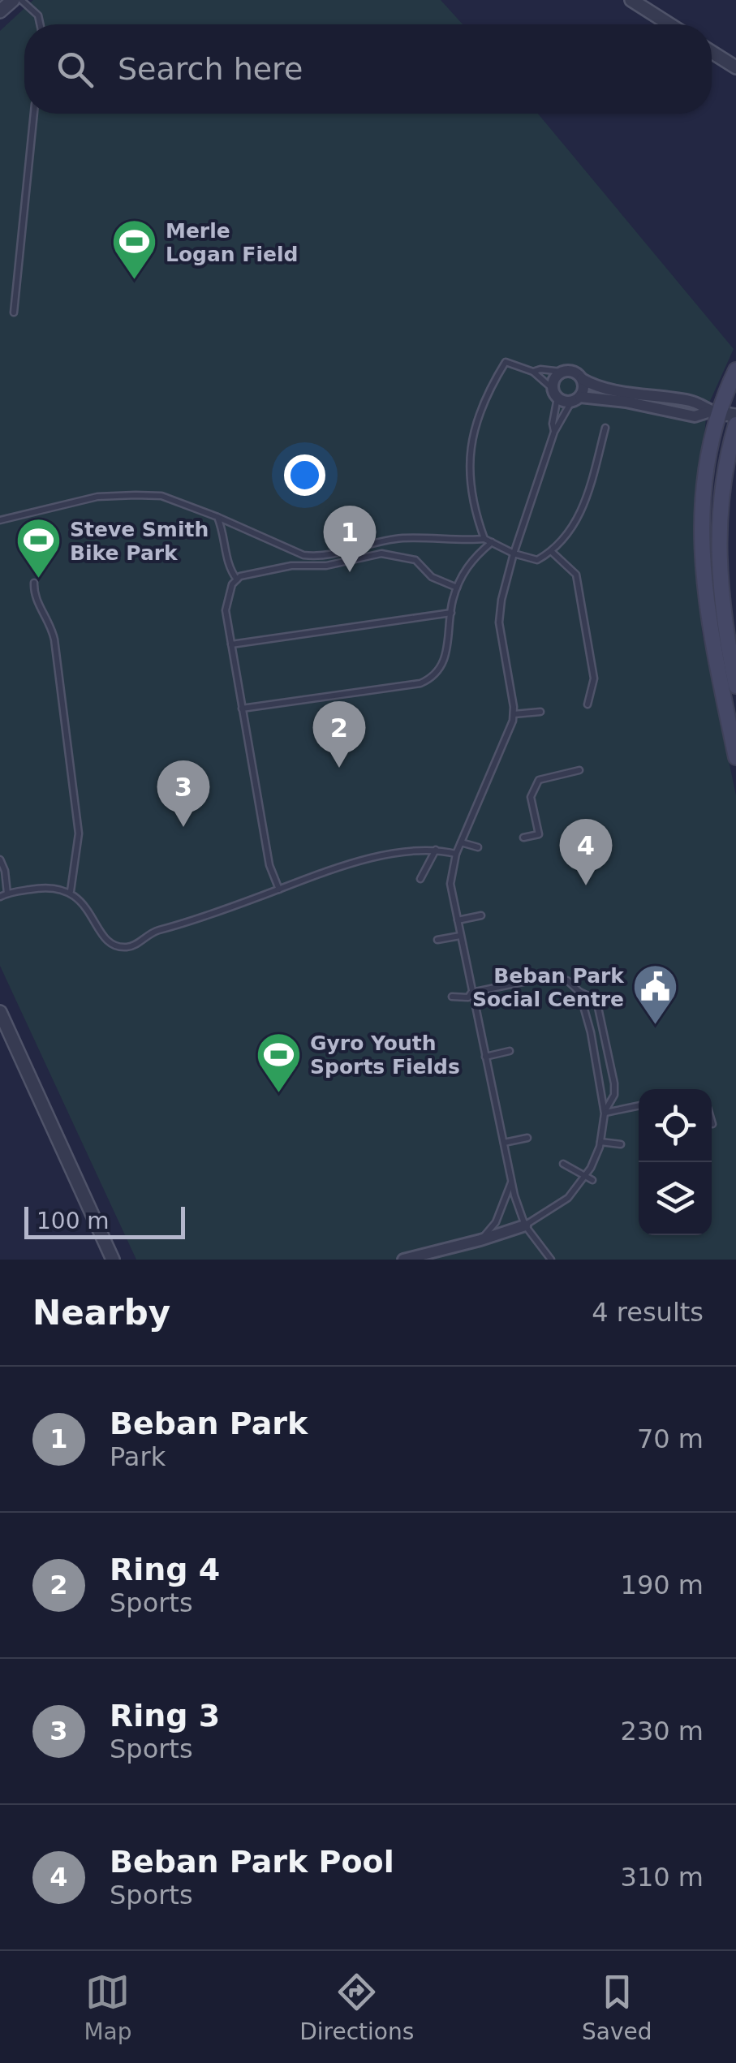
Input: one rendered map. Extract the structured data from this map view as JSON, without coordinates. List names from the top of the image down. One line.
{"places":{"sports":["Merle Logan Field","Steve Smith Bike Park","Gyro Youth Sports Fields"],"public building":["Beban Park Social Centre"]},"scale_bar":"100 m","page":{"search":"Search here","pins":["1","2","3","4"],"scale":"100 m","heading":["Nearby","4 results"],"list":[{"mark":"1","name":"Beban Park","note":"Park","value":"70 m"},{"mark":"2","name":"Ring 4","note":"Sports","value":"190 m"},{"mark":"3","name":"Ring 3","note":"Sports","value":"230 m"},{"mark":"4","name":"Beban Park Pool","note":"Sports","value":"310 m"}],"nav":["Map","Directions","Saved"]}}
